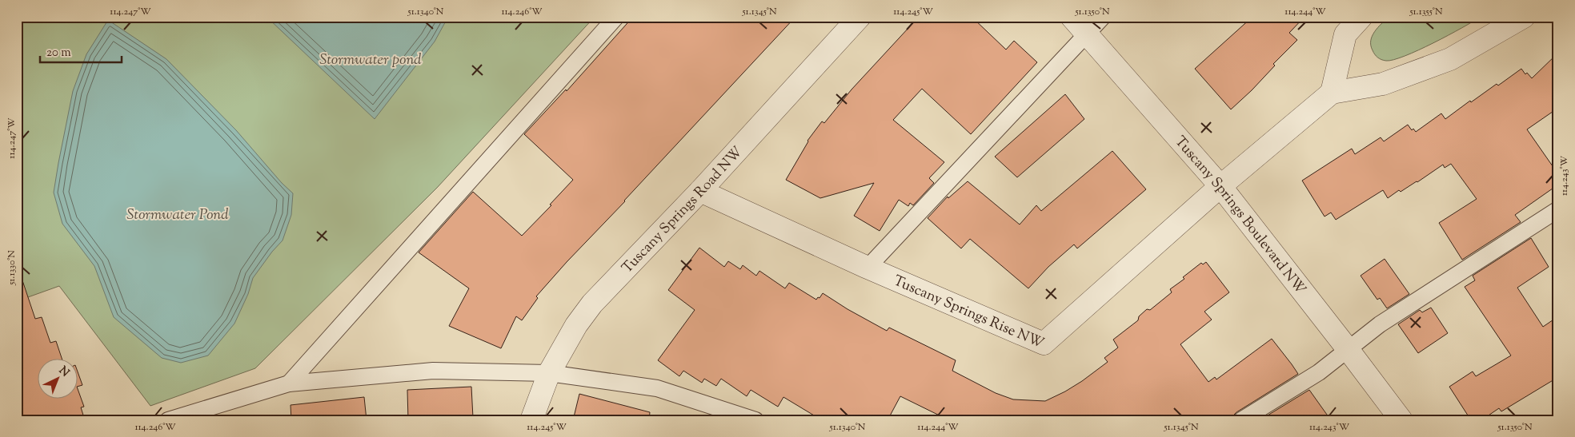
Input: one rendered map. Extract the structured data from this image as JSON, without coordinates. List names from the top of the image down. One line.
{"streets":{"street":["Tuscany Springs Road NW","Tuscany Springs Boulevard NW","Tuscany Springs Rise NW"]},"crossings":[["Tuscany Springs Road NW","Tuscany Springs Rise NW"],["Tuscany Springs Boulevard NW","Tuscany Springs Rise NW"]],"water":["Stormwater pond","Stormwater Pond"],"scale_bar":"20 m","north":"top right","coordinates":["114.247°W","51.1340°N","114.246°W","51.1345°N","114.245°W","51.1350°N","114.244°W","51.1355°N","114.243°W","51.1330°N"]}
